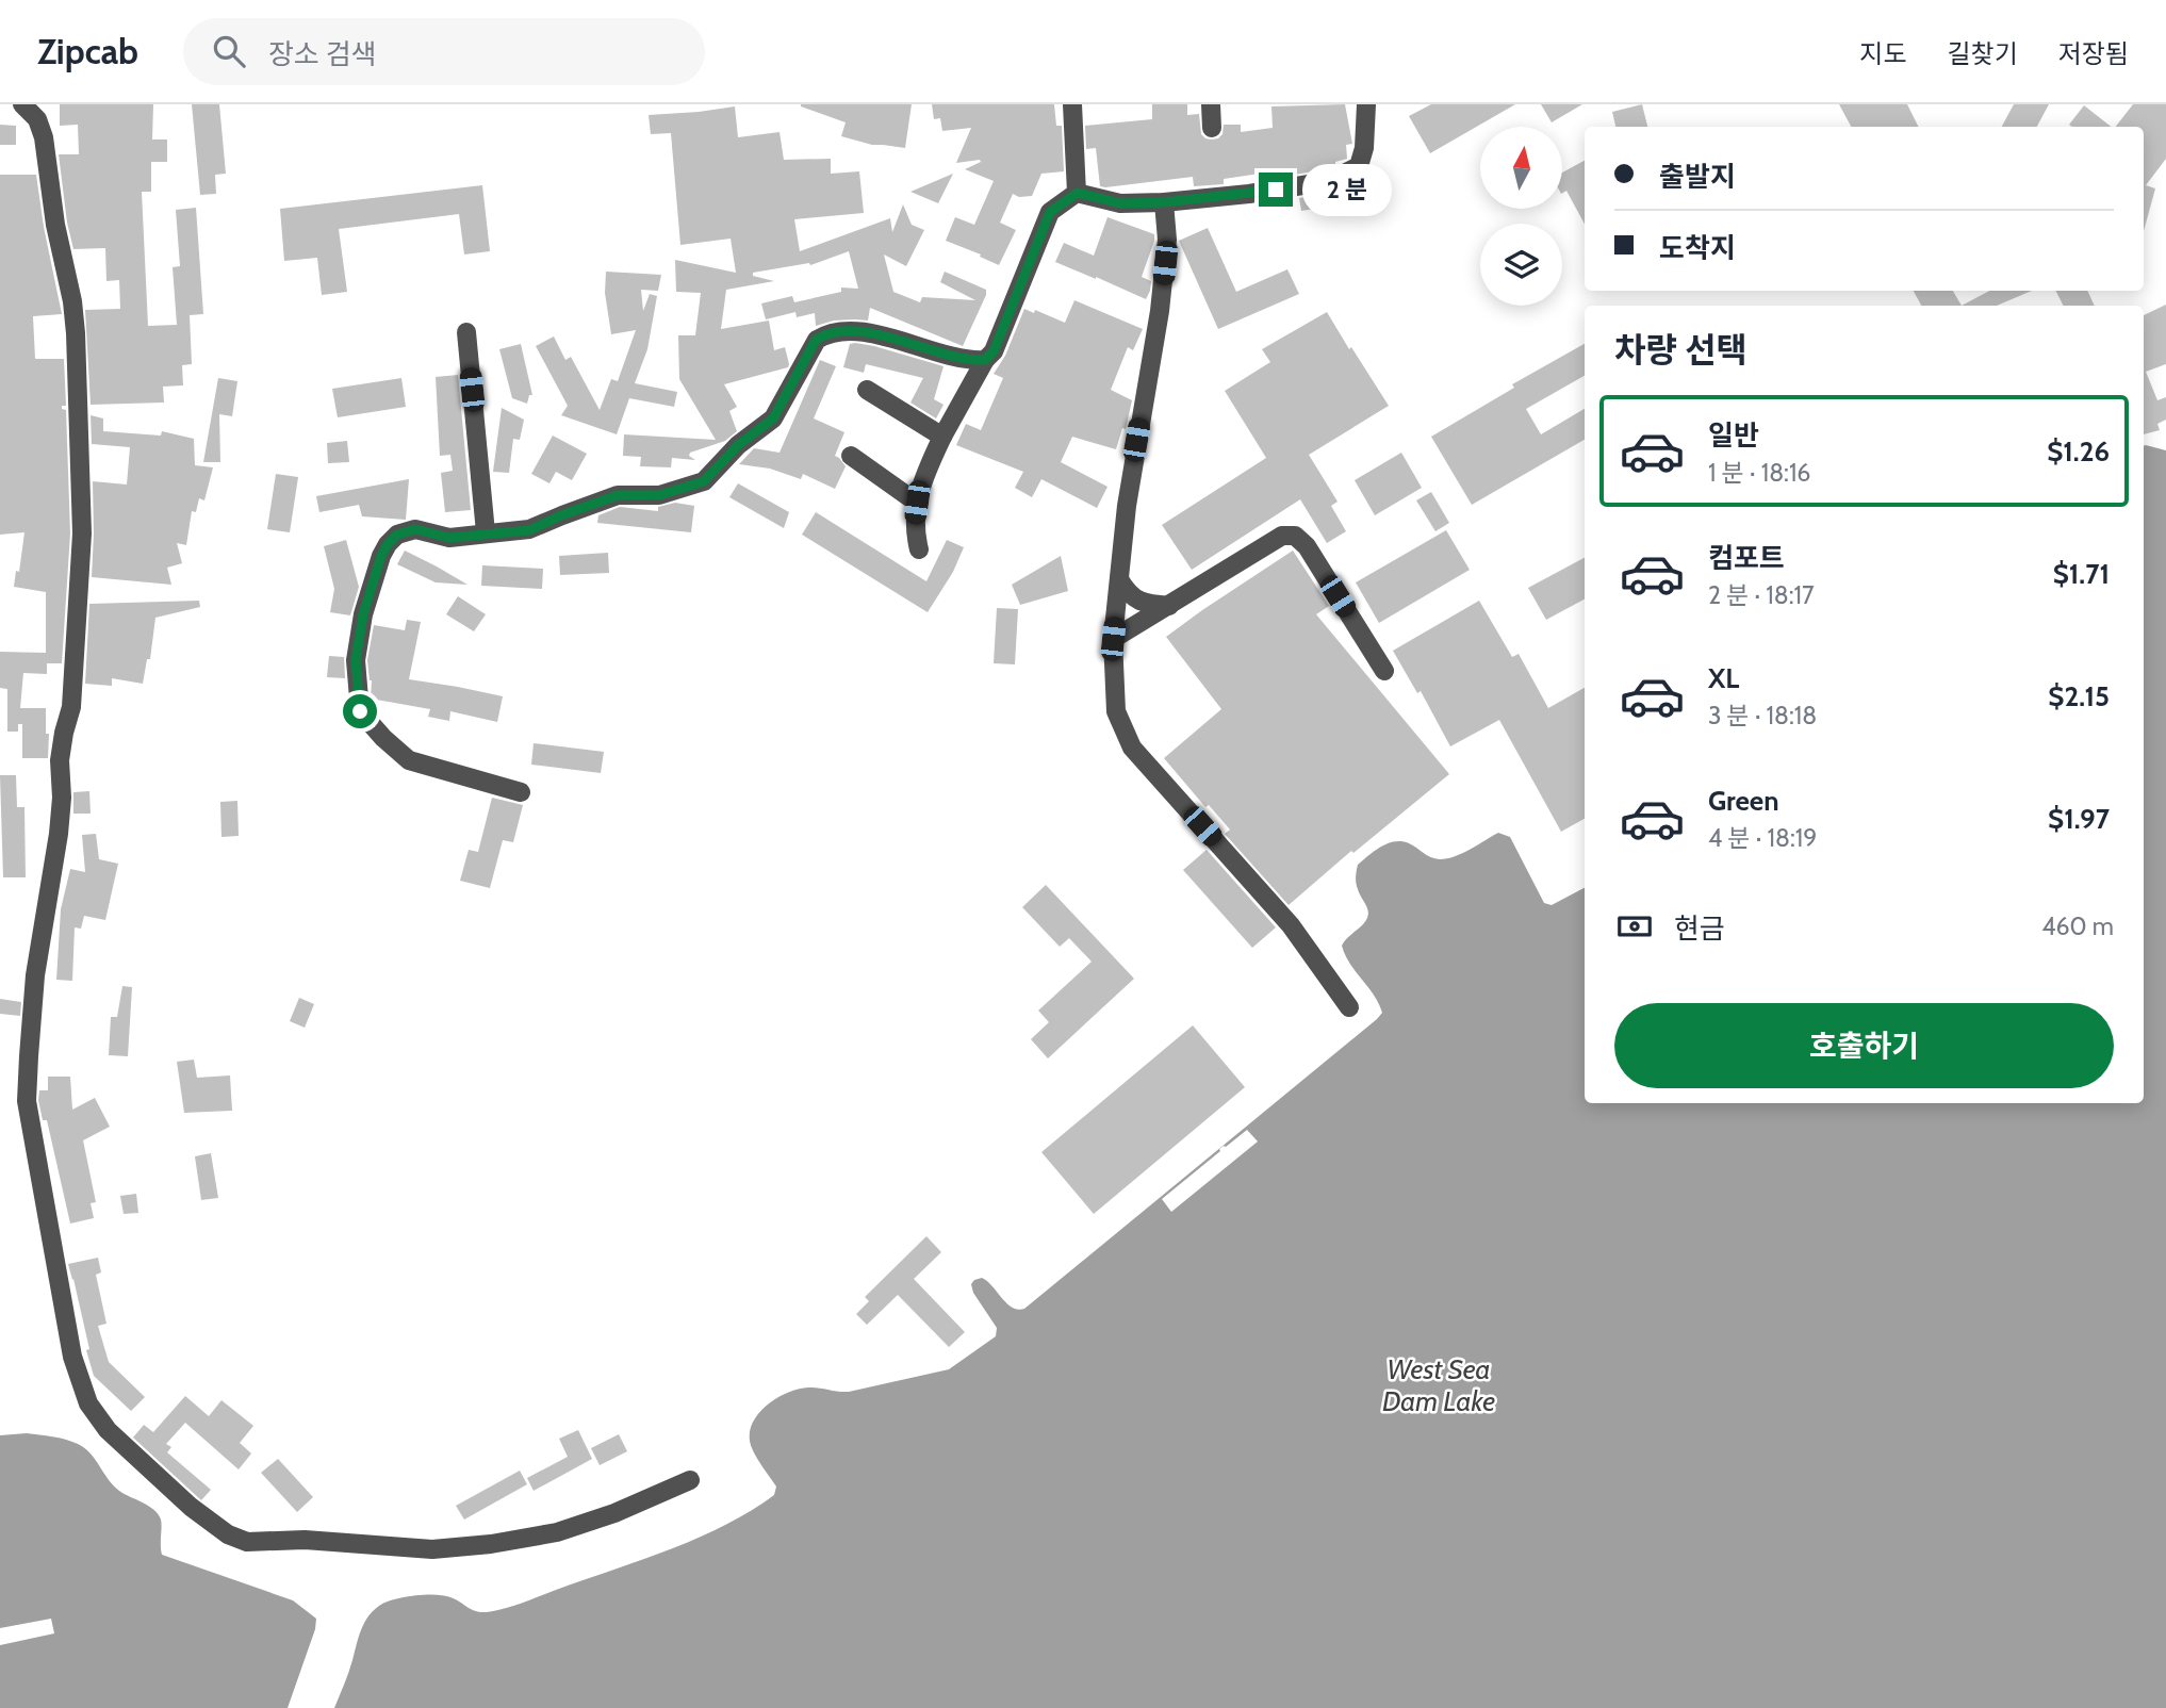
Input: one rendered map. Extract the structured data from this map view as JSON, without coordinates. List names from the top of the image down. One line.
{"water":["West Sea Dam Lake"],"north":"top","page":{"header":"Zipcab","search":"장소 검색","nav":["지도","길찾기","저장됨"],"banner":["출발지","도착지"],"bubble":"2 분","heading":"차량 선택","list":[{"name":"일반","note":"1 분 · 18:16","value":"$1.26"},{"name":"컴포트","note":"2 분 · 18:17","value":"$1.71"},{"name":"XL","note":"3 분 · 18:18","value":"$2.15"},{"name":"Green","note":"4 분 · 18:19","value":"$1.97"}],"pay":["현금","460 m"],"buttons":"호출하기"}}
